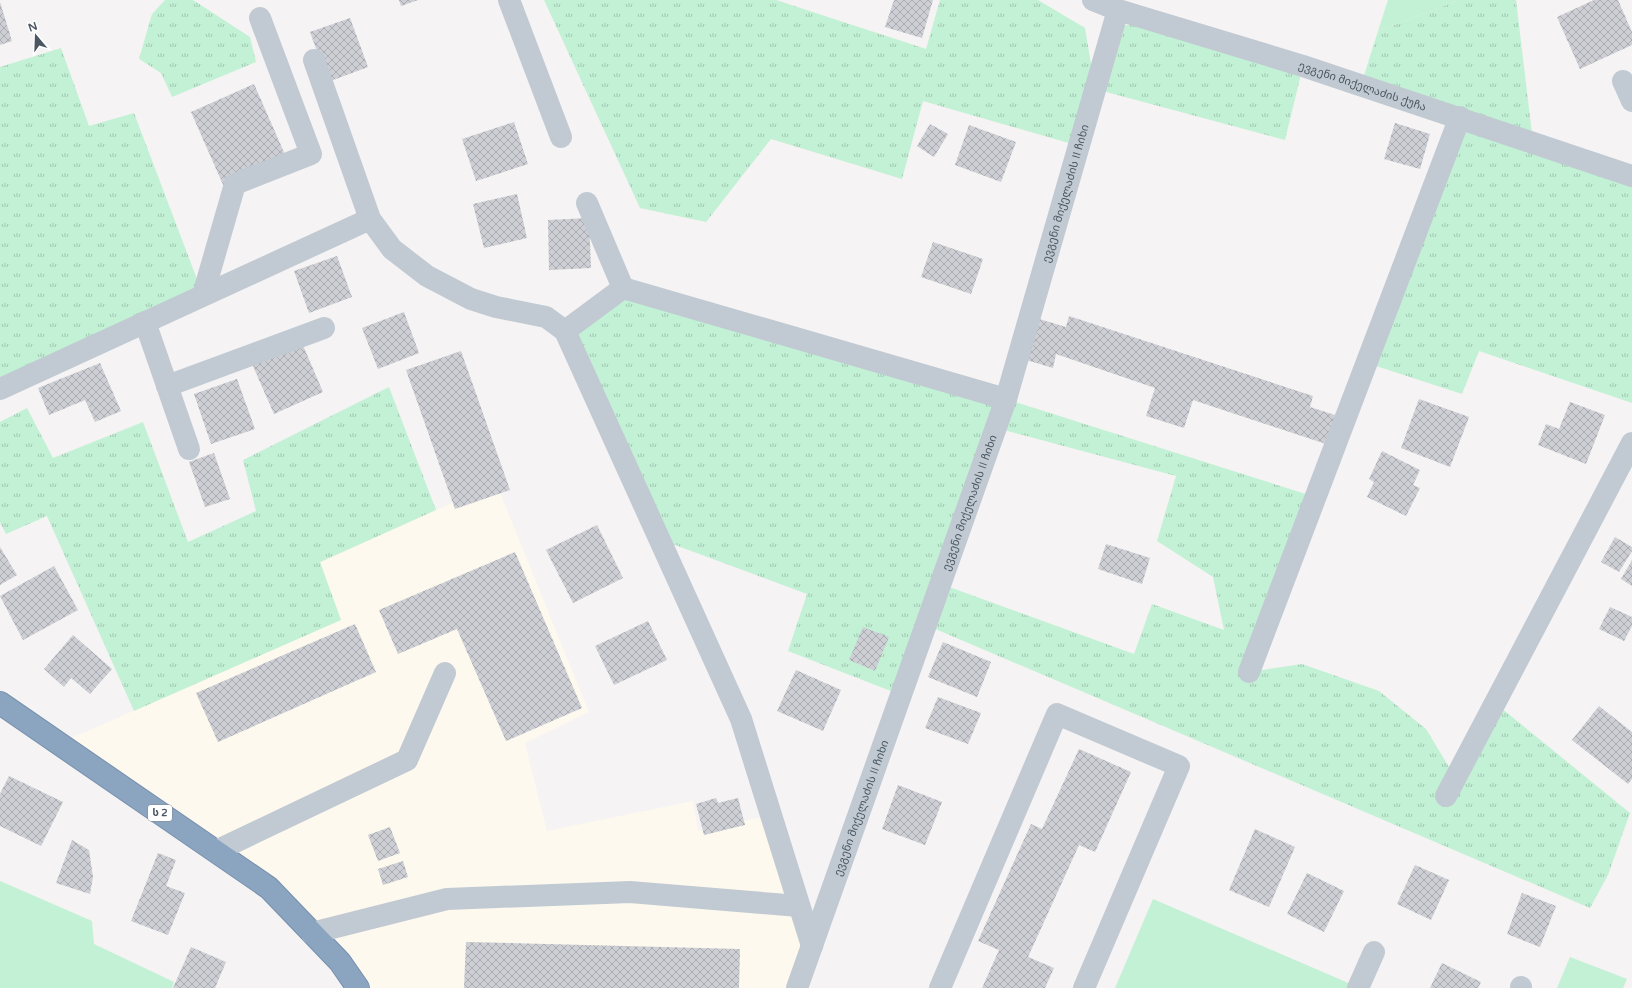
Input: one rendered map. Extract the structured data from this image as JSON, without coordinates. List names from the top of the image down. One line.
{"streets":{"highway":["ს 2"],"street":["ევგენი მიქელაძის ქუჩა","ევგენი მიქელაძის II ჩიხი"]},"crossings":[["ევგენი მიქელაძის ქუჩა","ევგენი მიქელაძის II ჩიხი"]],"north":"top"}
